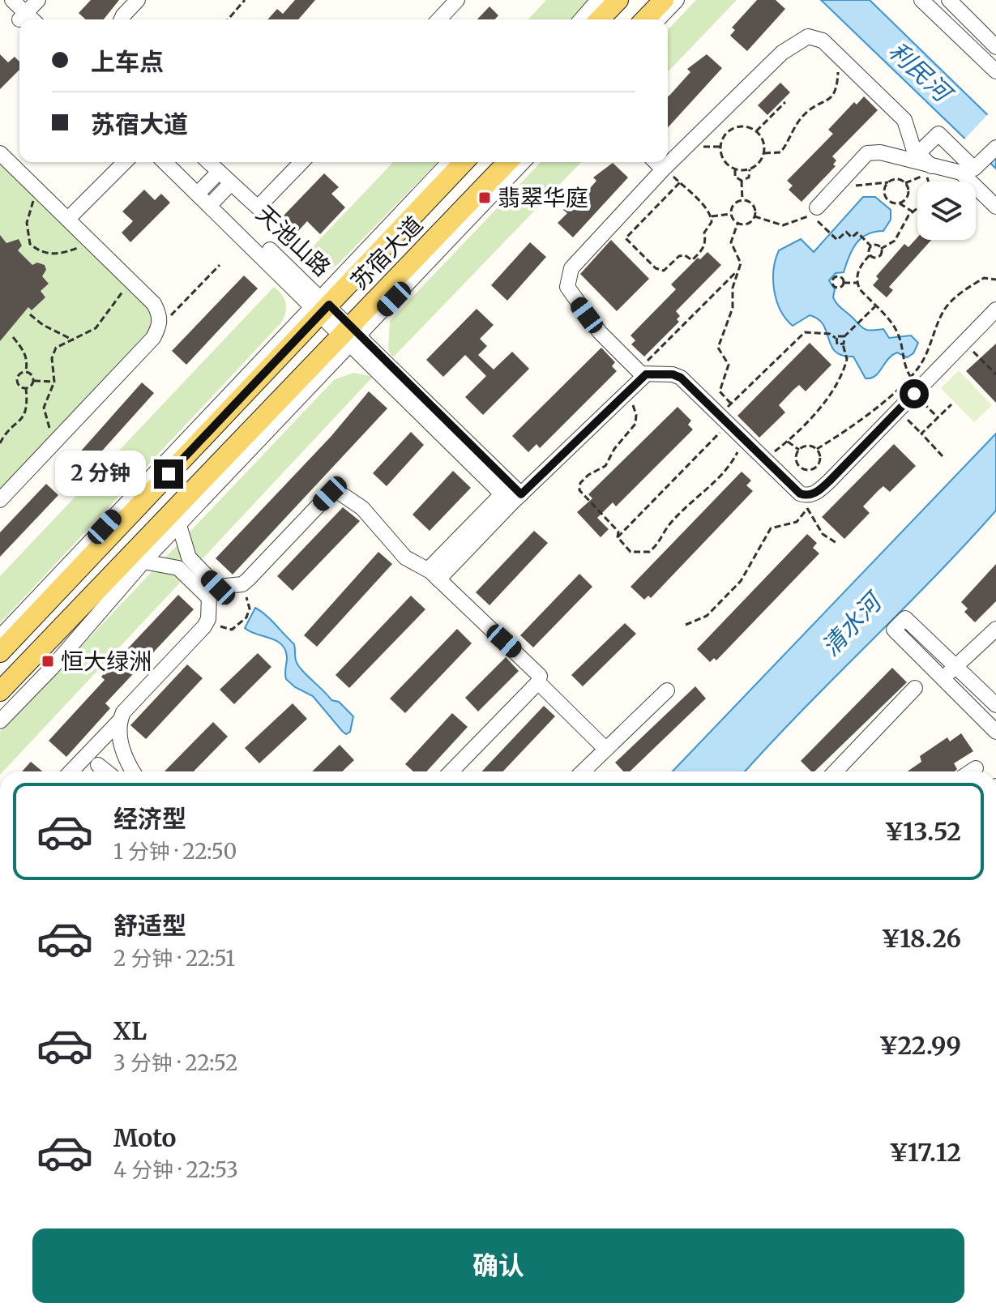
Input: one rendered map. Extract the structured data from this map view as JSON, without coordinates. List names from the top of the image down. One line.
{"streets":{"main road":["苏宿大道"],"street":["天池山路"]},"crossings":[["天池山路","苏宿大道"]],"water":["利民河","清水河"],"places":{"transit":["翡翠华庭","恒大绿洲"]},"page":{"banner":["上车点","苏宿大道"],"bubble":"2 分钟","list":[{"name":"经济型","note":"1 分钟 · 22:50","value":"¥13.52"},{"name":"舒适型","note":"2 分钟 · 22:51","value":"¥18.26"},{"name":"XL","note":"3 分钟 · 22:52","value":"¥22.99"},{"name":"Moto","note":"4 分钟 · 22:53","value":"¥17.12"}],"buttons":"确认"}}
